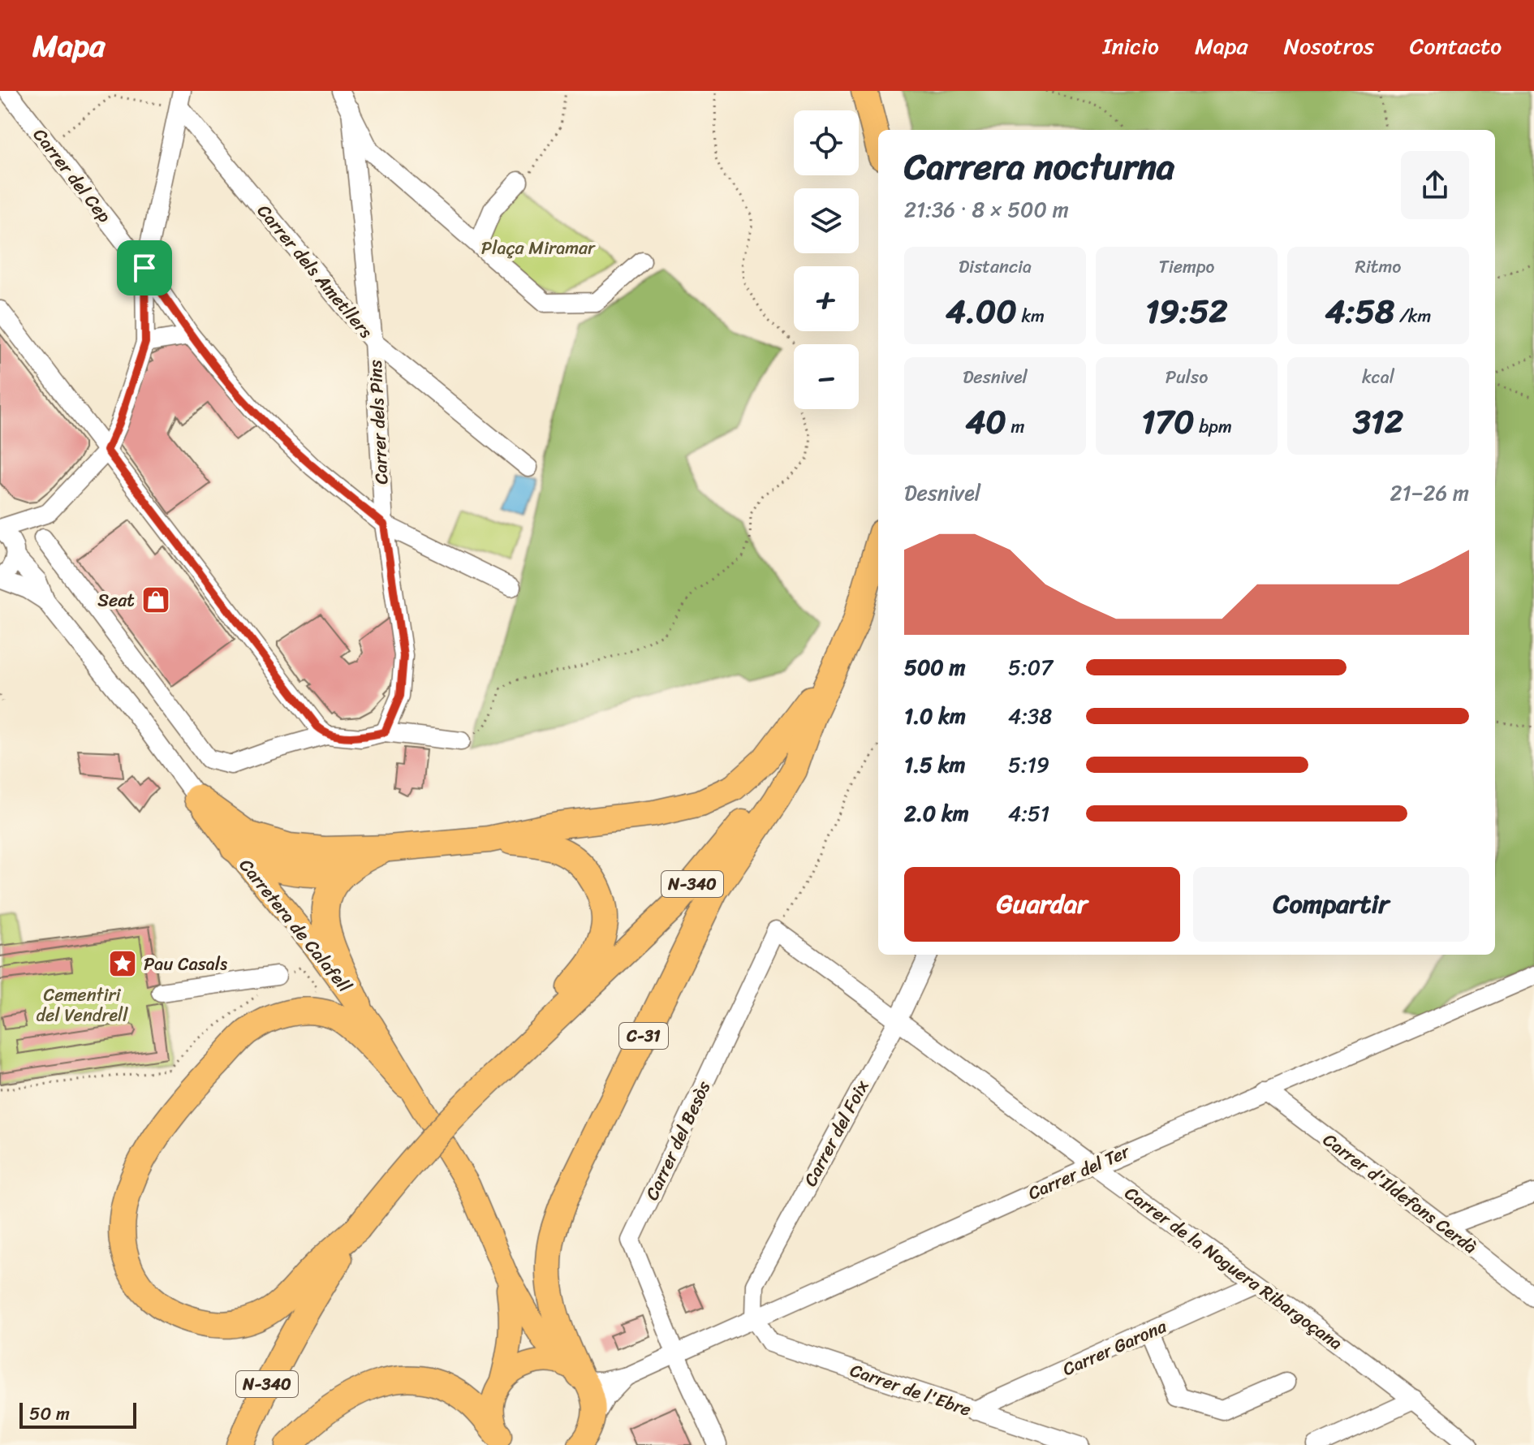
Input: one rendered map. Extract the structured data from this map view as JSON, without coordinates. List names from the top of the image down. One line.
{"streets":{"highway":["N-340","C-31"],"main road":["Carretera de Calafell"],"street":["Carrer del Cep","Carrer dels Ametllers","Carrer dels Pins","Carrer del Foix","Carrer del Besòs","Carrer del Ter","Carrer d'Ildefons Cerdà","Carrer de la Noguera Ribargoçana","Carrer Garona","Carrer de l'Ebre"]},"crossings":[["Carrer del Cep","Carrer dels Pins"],["Carrer dels Ametllers","Carrer dels Pins"],["N-340","C-31"],["Carretera de Calafell","C-31"],["Carretera de Calafell","Carrer del Ter"],["C-31","Carrer del Ter"],["Carrer del Foix","Carrer del Ter"],["Carrer del Foix","Carrer de la Noguera Ribargoçana"],["Carrer del Foix","Carrer de l'Ebre"],["Carrer del Besòs","Carrer del Ter"],["Carrer del Besòs","Carrer de la Noguera Ribargoçana"],["Carrer del Ter","Carrer d'Ildefons Cerdà"],["Carrer del Ter","Carrer de la Noguera Ribargoçana"],["Carrer del Ter","Carrer de l'Ebre"],["Carrer de la Noguera Ribargoçana","Carrer Garona"],["Carrer Garona","Carrer de l'Ebre"]],"parks":["Plaça Miramar","Cementiri del Vendrell"],"places":{"shop":["Seat"],"place":["Pau Casals"]},"scale_bar":"50 m","page":{"header":"Mapa","nav":["Inicio","Mapa","Nosotros","Contacto"],"map_buttons":["+","−"],"heading":["Carrera nocturna","21:36 · 8 × 500 m"],"stats":[["Distancia","4.00 km"],["Tiempo","19:52"],["Ritmo","4:58 /km"],["Desnivel","40 m"],["Pulso","170 bpm"],["kcal","312"]],"chart":["Desnivel","21–26 m"],"list":[{"name":"500 m","note":"5:07"},{"name":"1.0 km","note":"4:38"},{"name":"1.5 km","note":"5:19"},{"name":"2.0 km","note":"4:51"}],"buttons":["Guardar","Compartir"],"scale":"50 m"}}
